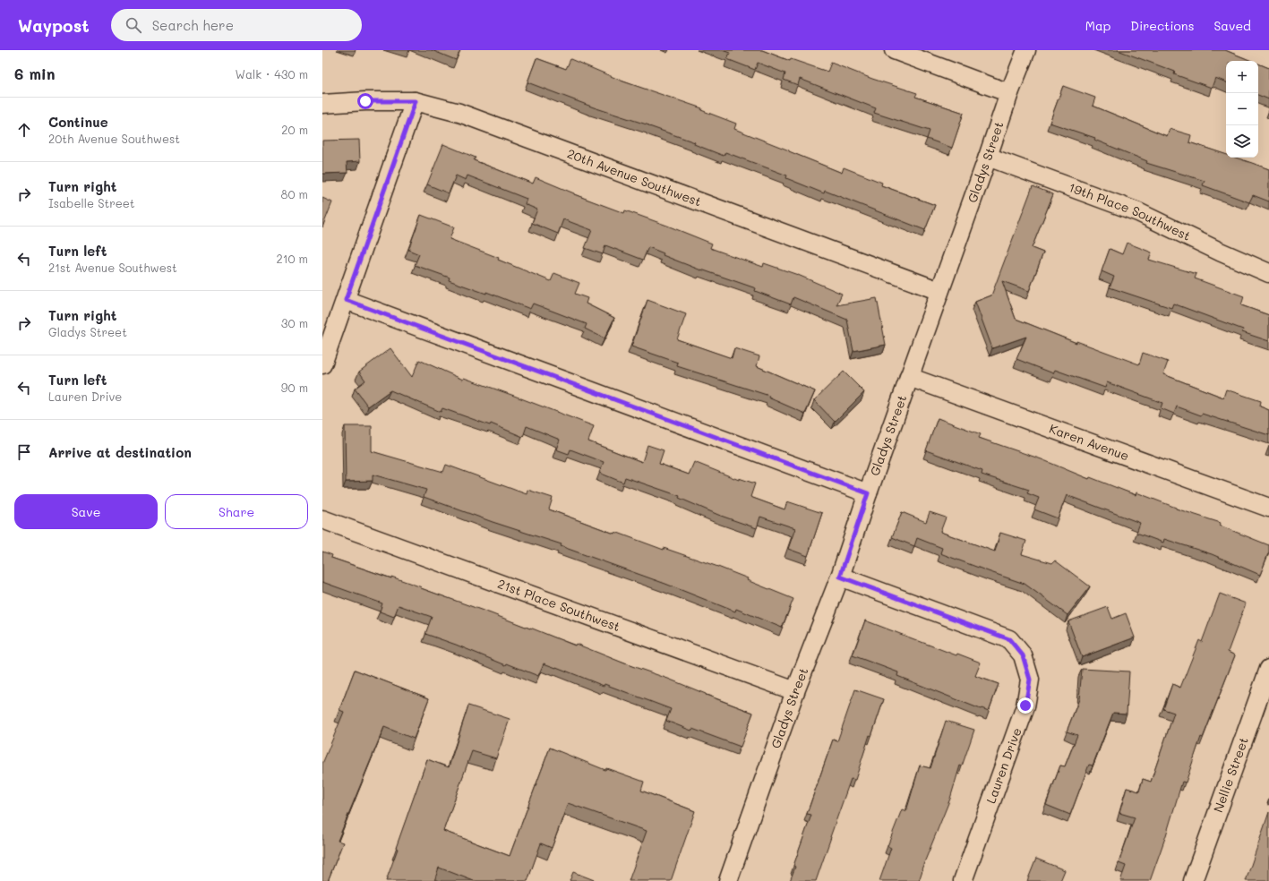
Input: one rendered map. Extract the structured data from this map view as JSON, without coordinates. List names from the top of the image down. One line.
{"streets":{"street":["Gladys Street","20th Avenue Southwest","19th Place Southwest","Karen Avenue","21st Place Southwest","Lauren Drive","Nellie Street"]},"crossings":[["Gladys Street","20th Avenue Southwest"],["Gladys Street","19th Place Southwest"],["Gladys Street","Karen Avenue"],["Gladys Street","21st Place Southwest"],["Gladys Street","Lauren Drive"]],"page":{"header":"Waypost","search":"Search here","nav":["Map","Directions","Saved"],"heading":["6 min","Walk · 430 m"],"map_buttons":["+","−"],"list":[["Continue","20th Avenue Southwest","20 m"],["Turn right","Isabelle Street","80 m"],["Turn left","21st Avenue Southwest","210 m"],["Turn right","Gladys Street","30 m"],["Turn left","Lauren Drive","90 m"],"Arrive at destination"],"buttons":["Save","Share"]}}
